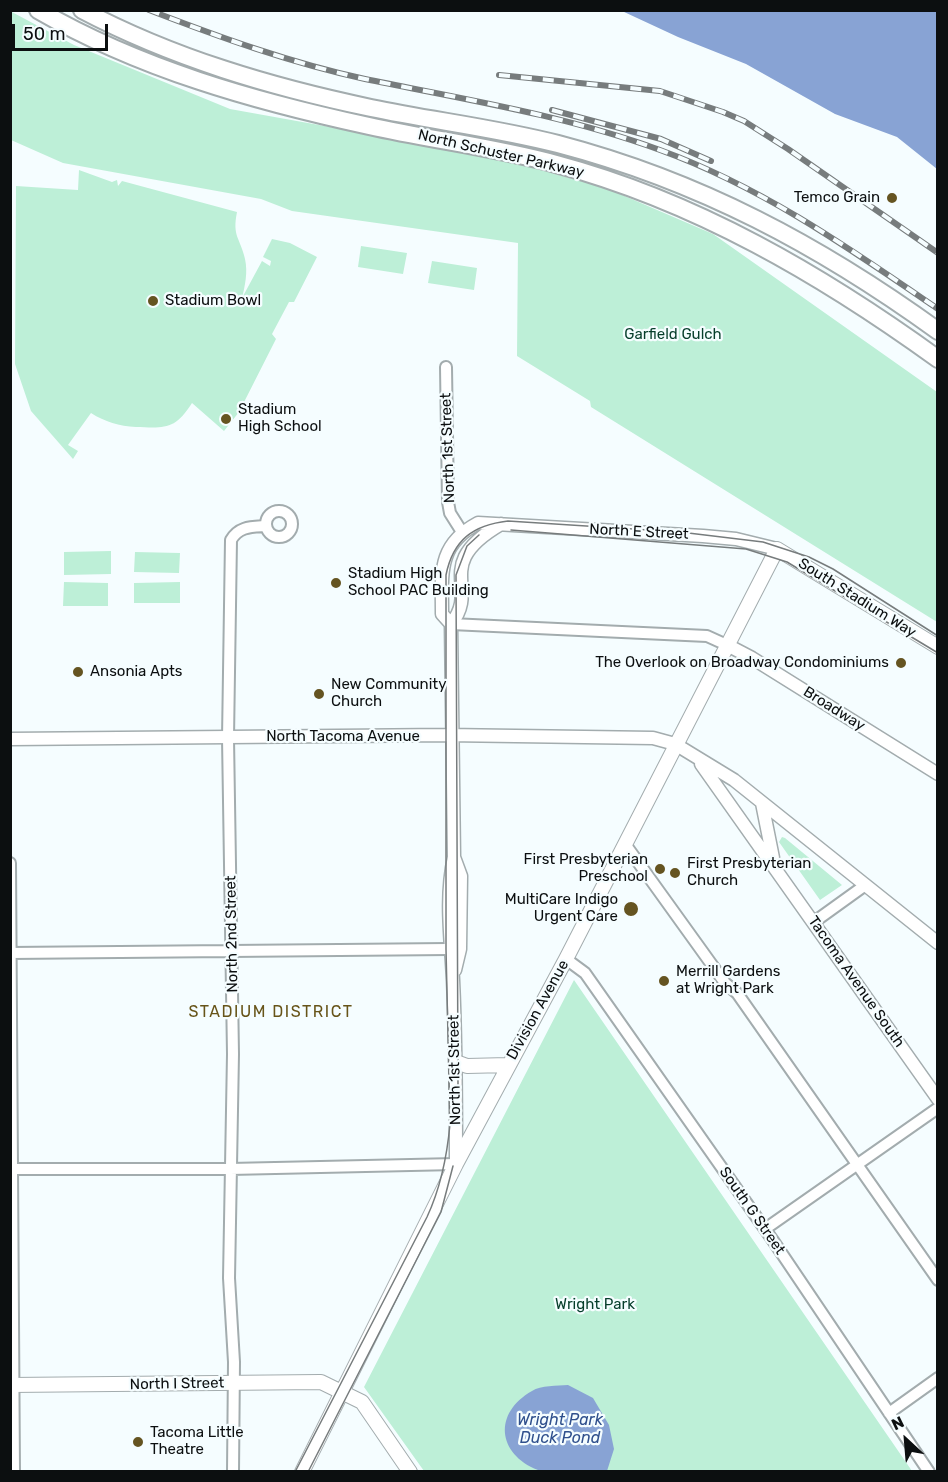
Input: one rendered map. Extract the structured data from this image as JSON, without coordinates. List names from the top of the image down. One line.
{"streets":{"highway":["North Schuster Parkway"],"main road":["South Stadium Way","Division Avenue","North I Street"],"street":["North 1st Street","North E Street","Broadway","North Tacoma Avenue","North 2nd Street","Tacoma Avenue South","South G Street"]},"crossings":[["North 1st Street","North E Street"],["North 1st Street","North Tacoma Avenue"],["North 1st Street","Division Avenue"],["North E Street","South Stadium Way"],["North E Street","Division Avenue"],["South Stadium Way","Division Avenue"],["Broadway","Division Avenue"],["North Tacoma Avenue","North 2nd Street"],["North Tacoma Avenue","Division Avenue"],["North 2nd Street","North I Street"],["Division Avenue","South G Street"],["Division Avenue","North I Street"]],"districts":["STADIUM DISTRICT"],"water":["Wright Park Duck Pond"],"parks":["Garfield Gulch","Wright Park"],"places":["Temco Grain","Stadium Bowl","Stadium High School","Stadium High School PAC Building","The Overlook on Broadway Condominiums","Ansonia Apts","New Community Church","First Presbyterian Preschool","First Presbyterian Church","MultiCare Indigo Urgent Care","Merrill Gardens at Wright Park","Tacoma Little Theatre"],"scale_bar":"50 m","north":"top left"}
